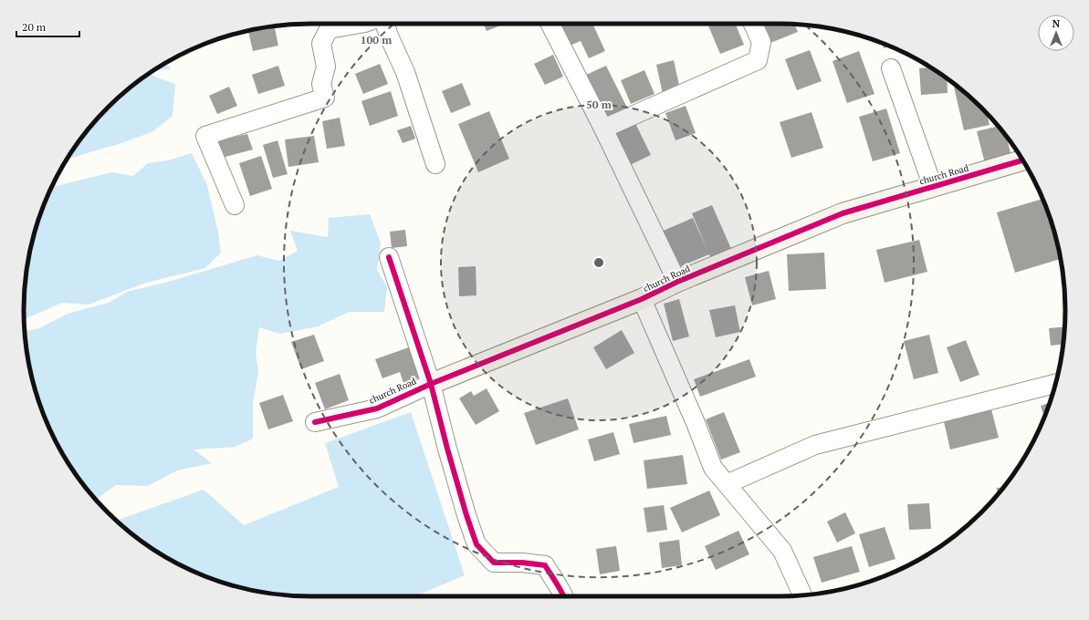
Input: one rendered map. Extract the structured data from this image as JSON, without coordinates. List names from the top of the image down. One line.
{"streets":{"street":["church Road"]},"scale_bar":"20 m","north":"top","rings":["100 m","50 m"]}
